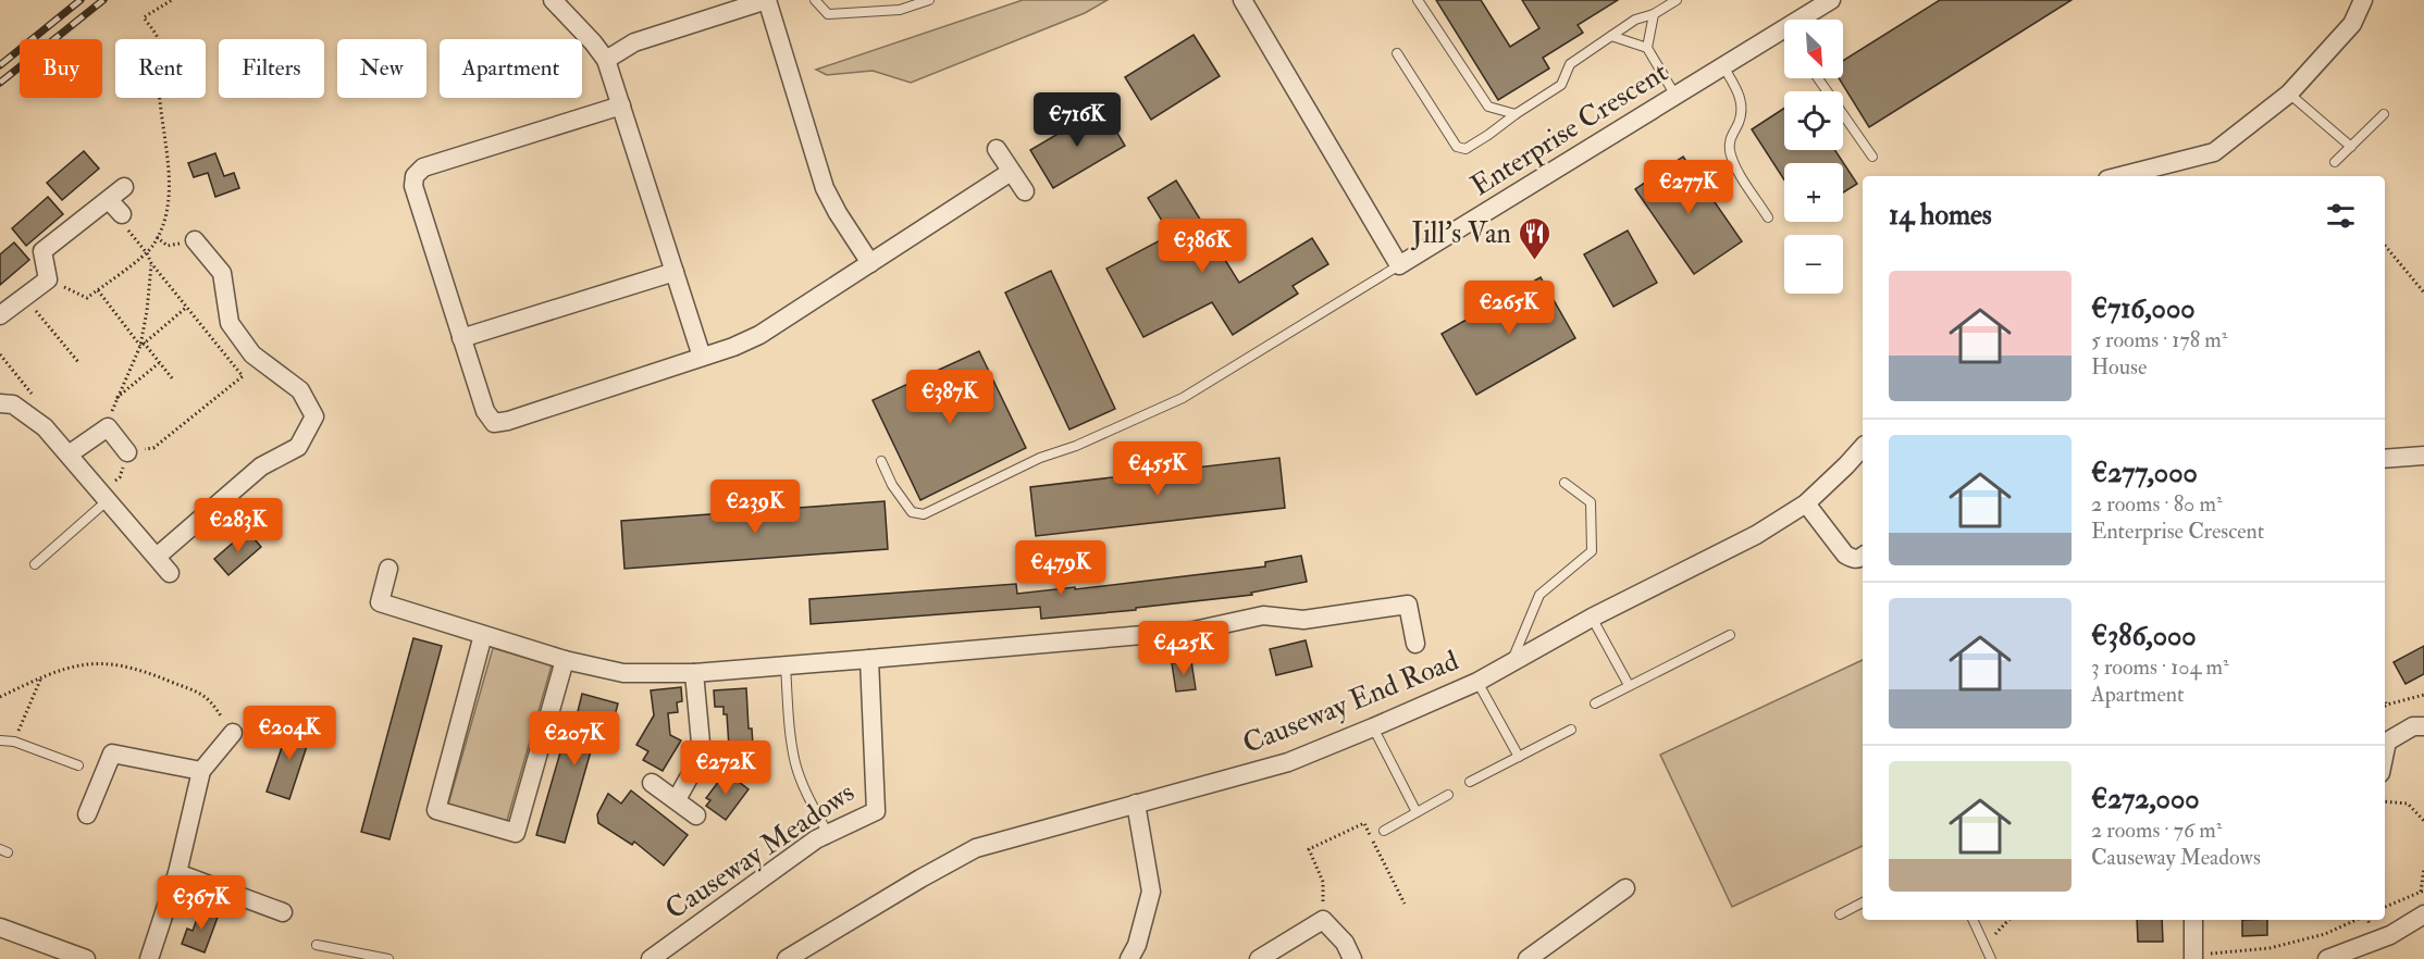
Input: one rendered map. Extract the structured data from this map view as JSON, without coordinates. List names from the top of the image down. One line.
{"streets":{"street":["Enterprise Crescent","Causeway End Road","Causeway Meadows"]},"places":{"restaurant":["Jill's Van"]},"north":"bottom right","page":{"map_buttons":["+","−"],"chip":["Buy","Rent","Filters","New","Apartment"],"price":["€716K","€277K","€386K","€265K","€387K","€455K","€239K","€283K","€479K","€425K","€204K","€207K","€272K","€367K"],"heading":"14 homes","list":[{"name":"€716,000","note":"5 rooms · 178 m² · House"},{"name":"€277,000","note":"2 rooms · 80 m² · Enterprise Crescent"},{"name":"€386,000","note":"3 rooms · 104 m² · Apartment"},{"name":"€272,000","note":"2 rooms · 76 m² · Causeway Meadows"}]}}
